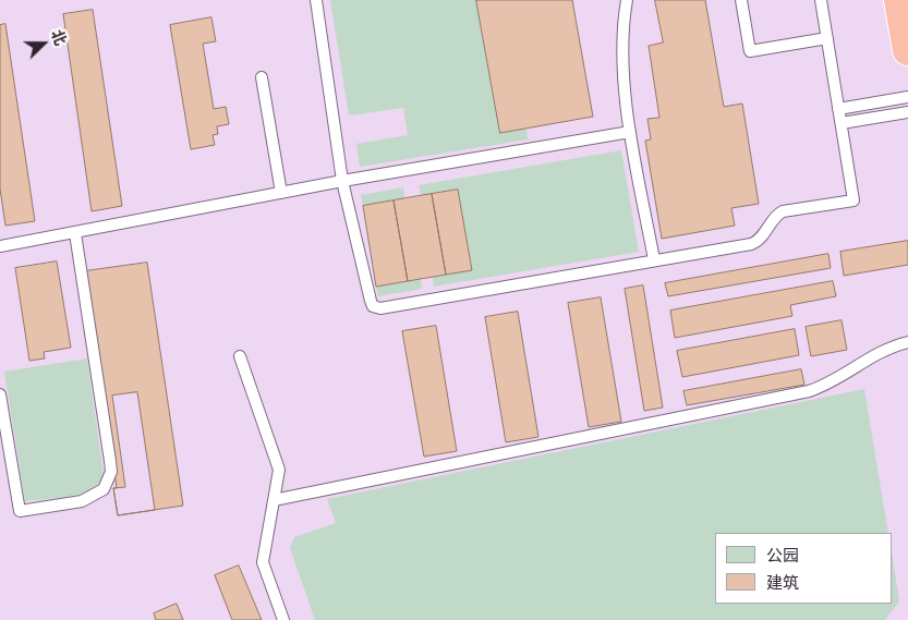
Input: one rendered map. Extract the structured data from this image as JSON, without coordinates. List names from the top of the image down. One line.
{"legend":["公园","建筑"],"north":"right"}
